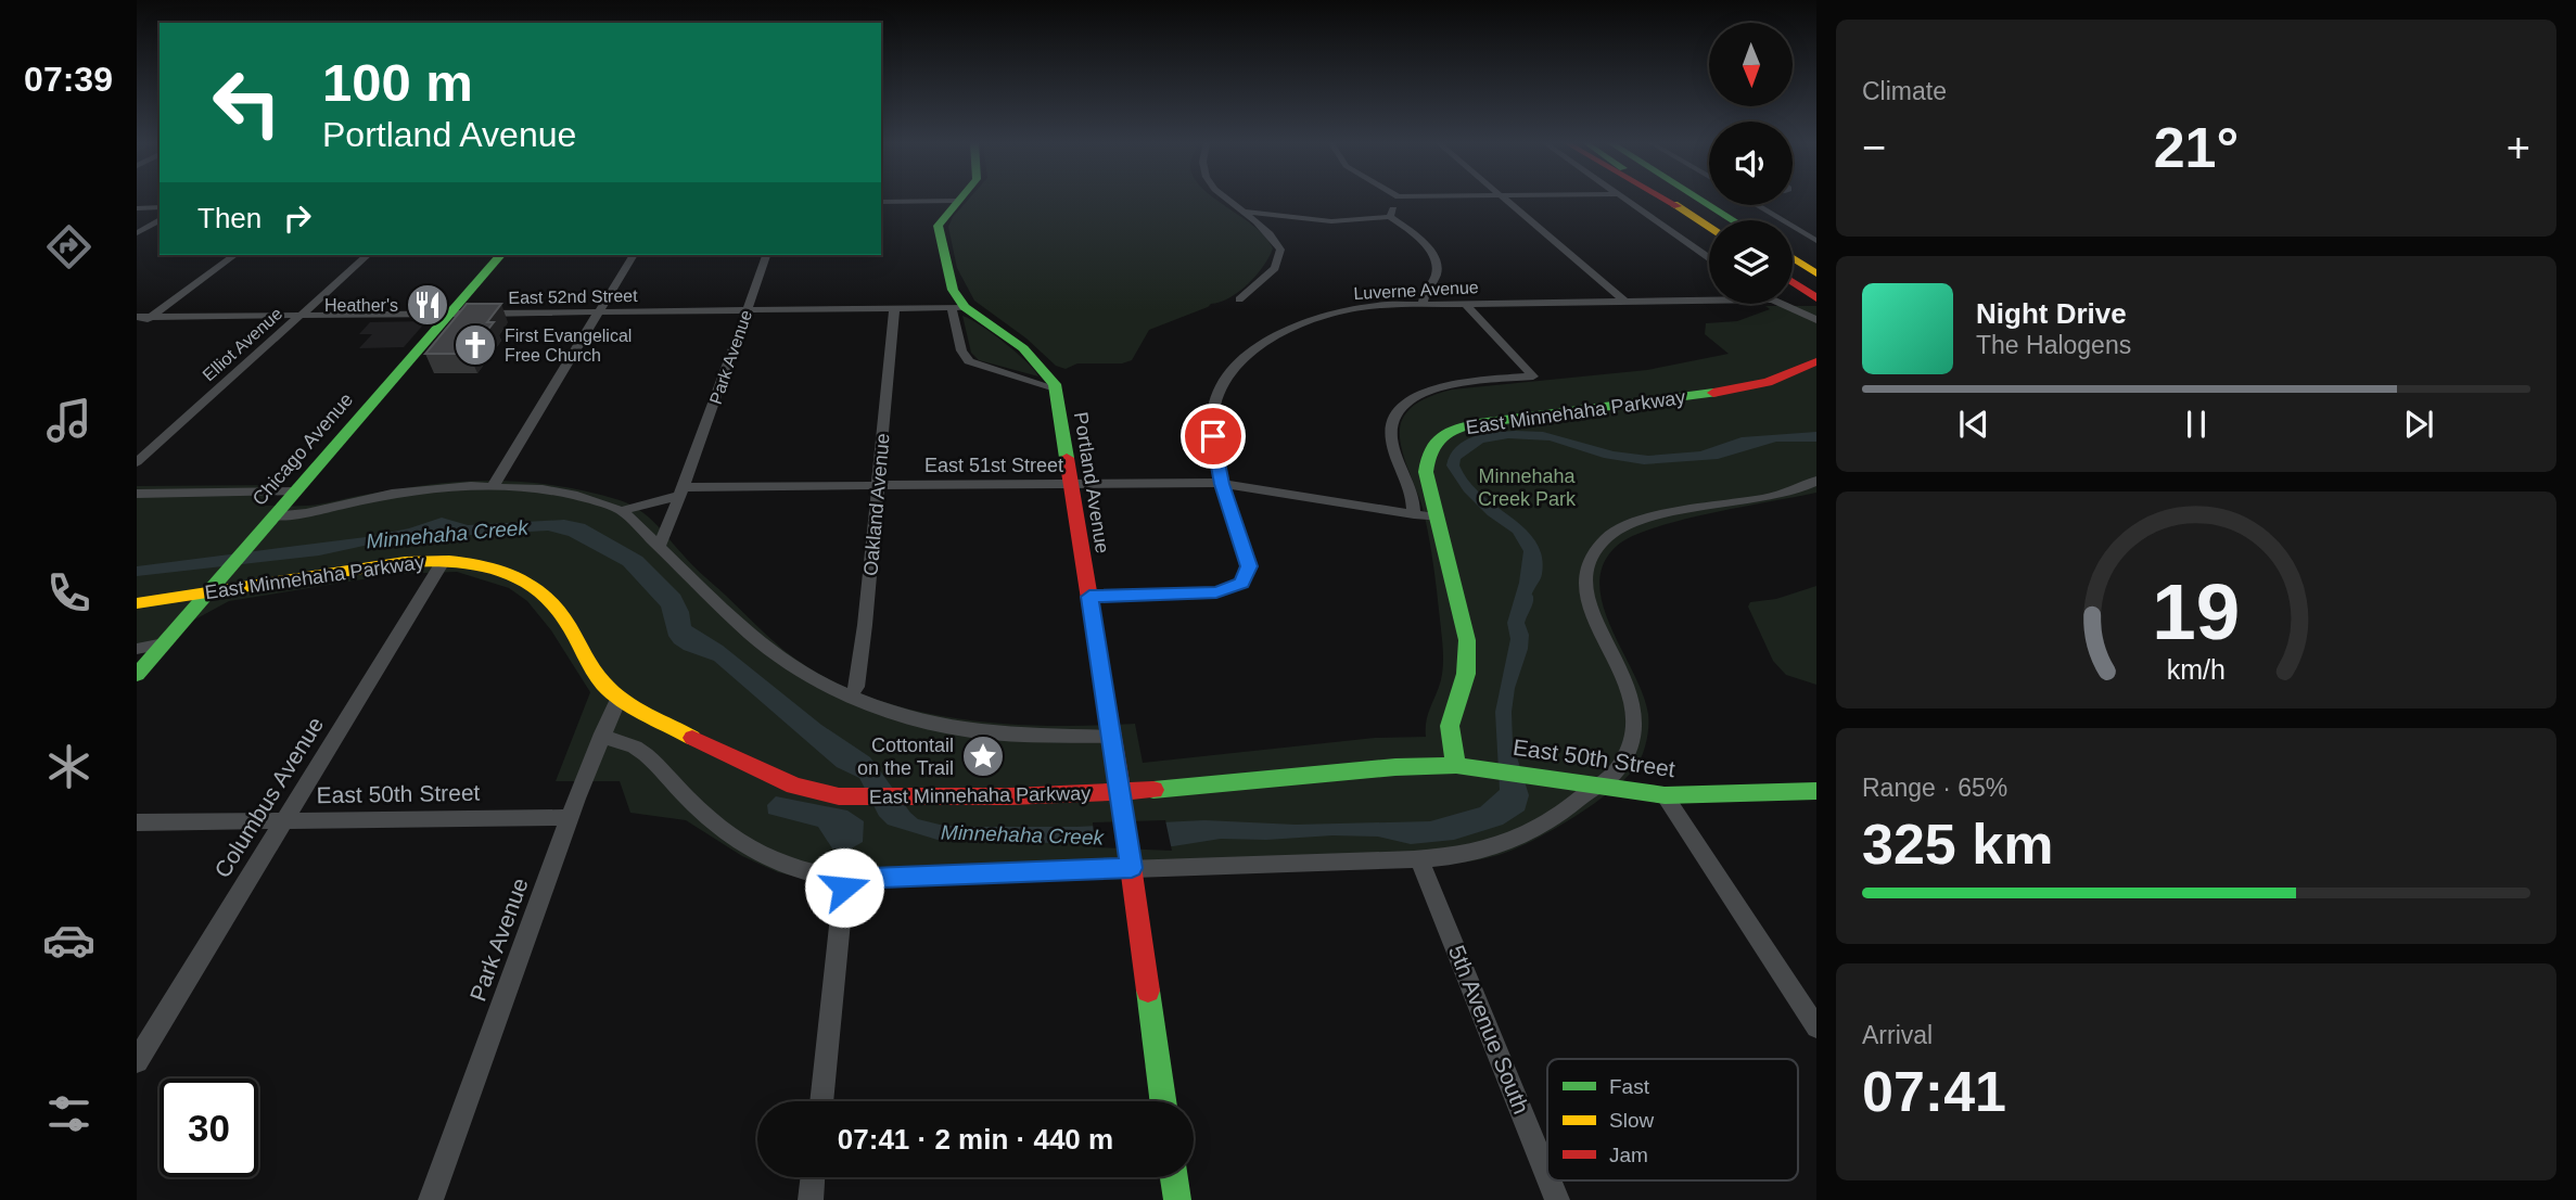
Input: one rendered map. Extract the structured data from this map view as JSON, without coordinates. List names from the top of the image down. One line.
{"streets":{"main road":["East Minnehaha Parkway","Chicago Avenue","Portland Avenue","East 50th Street"],"street":["Luverne Avenue","East 52nd Street","Elliot Avenue","Park Avenue","East 51st Street","Oakland Avenue","Columbus Avenue","5th Avenue South"]},"crossings":[["Luverne Avenue","East 51st Street"],["Luverne Avenue","Portland Avenue"],["East 52nd Street","Elliot Avenue"],["East 52nd Street","Park Avenue"],["East 52nd Street","Chicago Avenue"],["East 52nd Street","Portland Avenue"],["East 52nd Street","Oakland Avenue"],["Park Avenue","East Minnehaha Parkway"],["Park Avenue","East 51st Street"],["Park Avenue","East 50th Street"],["East Minnehaha Parkway","Chicago Avenue"],["East Minnehaha Parkway","East 51st Street"],["East Minnehaha Parkway","Portland Avenue"],["East Minnehaha Parkway","East 50th Street"],["East Minnehaha Parkway","Columbus Avenue"],["East 51st Street","Portland Avenue"],["East 51st Street","Oakland Avenue"],["East 50th Street","Columbus Avenue"]],"water":["Minnehaha Creek"],"parks":["Minnehaha Creek Park"],"places":{"restaurant":["Heather's"],"church":["First Evangelical Free Church"],"place":["Cottontail on the Trail"]},"legend":["Fast","Slow","Jam"],"north":"bottom","page":{"tabs":"07:39","tile":["Climate",["Range · 65%","325 km"],["Arrival","07:41"]],"turn":["100 m","Portland Avenue"],"heat":["−","21°","+"],"then":"Then","song":["Night Drive","The Halogens"],"limit":"30","trip":"07:41 · 2 min · 440 m","gauge":["19","km/h"]}}
